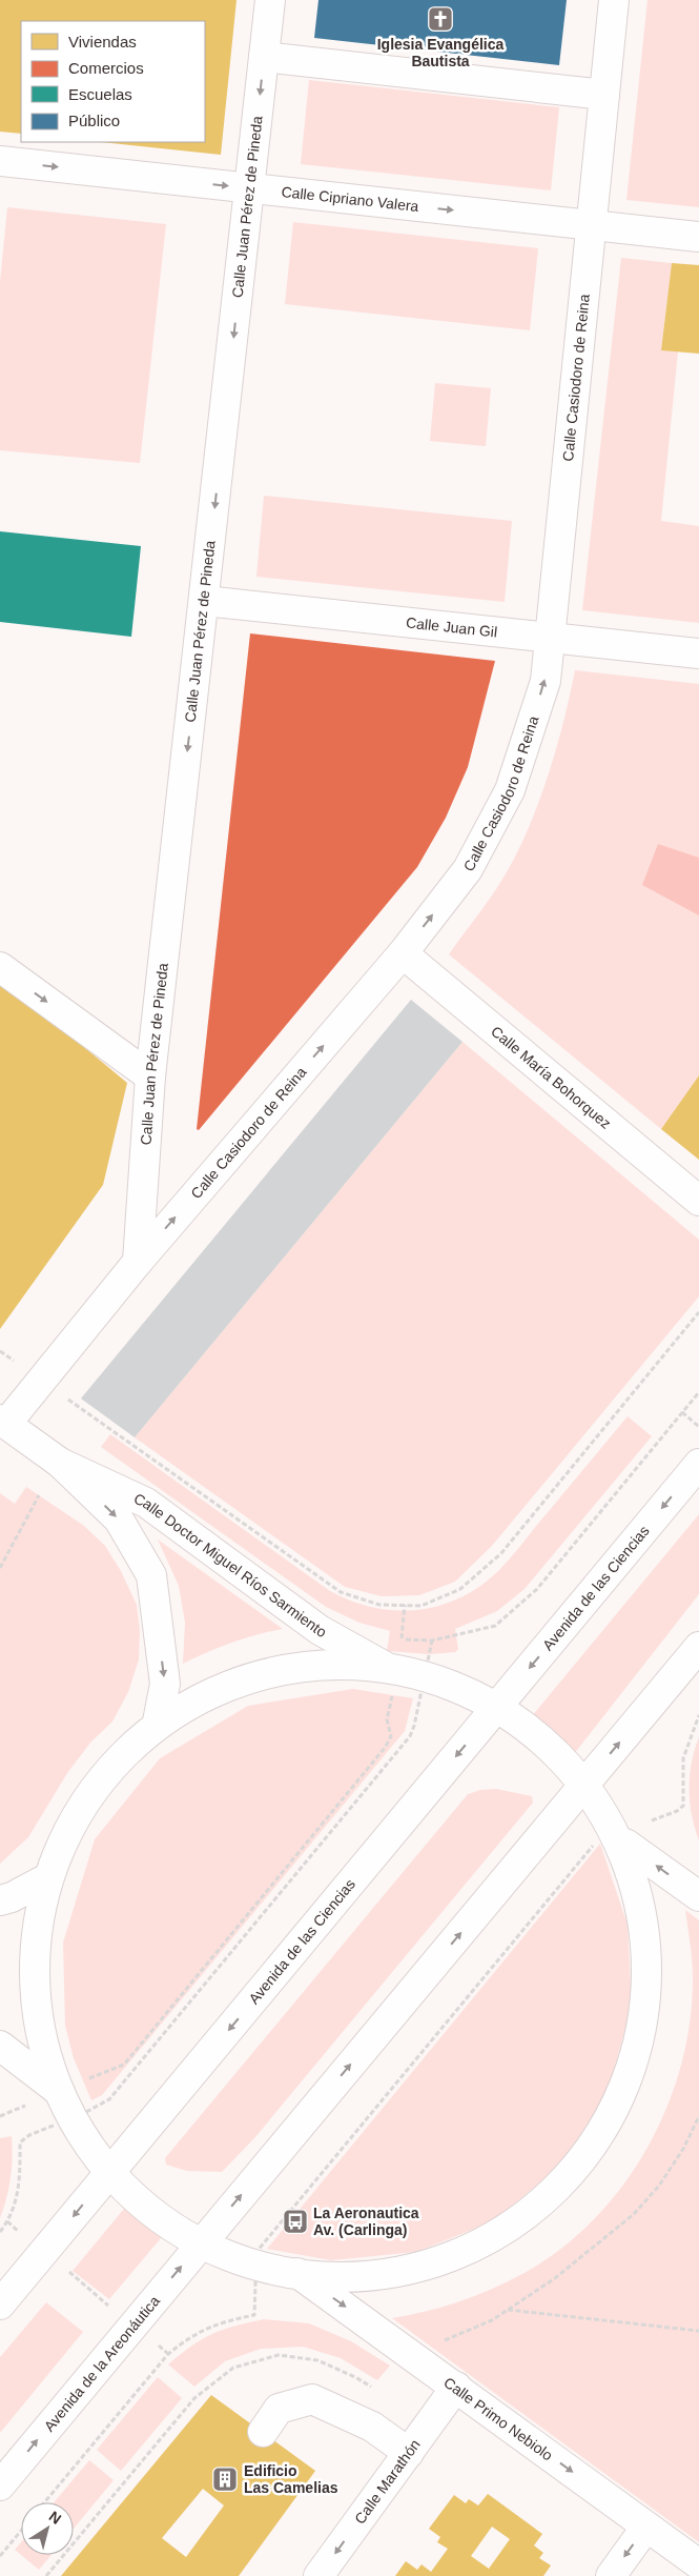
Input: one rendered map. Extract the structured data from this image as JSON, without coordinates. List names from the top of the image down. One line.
{"streets":{"street":["Calle Cipriano Valera","Calle Juan Pérez de Pineda","Calle Casiodoro de Reina","Calle Juan Gil","Calle María Bohorquez","Calle Doctor Miguel Ríos Sarmiento","Avenida de las Ciencias","Avenida de la Areonáutica","Calle Primo Nebiolo","Calle Marathón"]},"crossings":[["Calle Cipriano Valera","Calle Juan Pérez de Pineda"],["Calle Cipriano Valera","Calle Casiodoro de Reina"],["Calle Juan Pérez de Pineda","Calle Casiodoro de Reina"],["Calle Juan Pérez de Pineda","Calle Juan Gil"],["Calle Casiodoro de Reina","Calle Juan Gil"],["Calle Casiodoro de Reina","Calle María Bohorquez"],["Calle Casiodoro de Reina","Calle Doctor Miguel Ríos Sarmiento"],["Calle Primo Nebiolo","Calle Marathón"]],"one_way":["Calle Juan Pérez de Pineda","Calle Casiodoro de Reina","Calle Doctor Miguel Ríos Sarmiento","Calle Primo Nebiolo","Calle Marathón"],"places":{"church":["Iglesia Evangélica Bautista"],"bus stop":["La Aeronautica Av. (Carlinga)"],"building":["Edificio Las Camelias"]},"legend":["Viviendas","Comercios","Escuelas","Público"],"north":"top right"}
